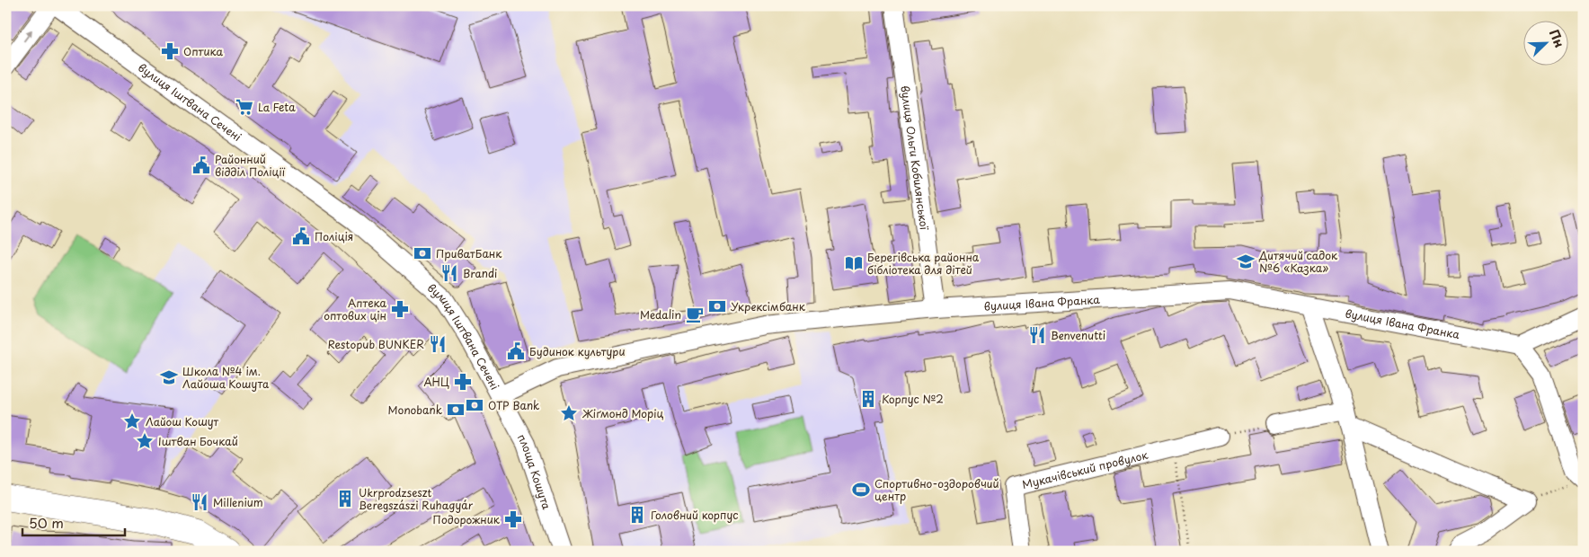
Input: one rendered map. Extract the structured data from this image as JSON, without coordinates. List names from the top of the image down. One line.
{"streets":{"street":["вулиця Іштвана Сечені","вулиця Ольги Кобилянської","вулиця Івана Франка","Мукачівський провулок","площа Кошута"]},"crossings":[["вулиця Іштвана Сечені","вулиця Івана Франка"],["вулиця Іштвана Сечені","площа Кошута"],["вулиця Ольги Кобилянської","вулиця Івана Франка"],["вулиця Івана Франка","площа Кошута"]],"places":{"pharmacy":["Оптика","Аптека оптових цін","АНЦ","Подорожник"],"supermarket":["La Feta"],"public building":["Районний відділ Поліції","Поліція","Будинок культури"],"bank":["ПриватБанк","Укрексімбанк","OTP Bank","Monobank"],"school or university":["Дитячий садок №6 «Казка»","Школа №4 ім. Лайоша Кошута"],"library":["Берегівська районна бібліотека для дітей"],"restaurant":["Brandi","Benvenutti","Restopub BUNKER","Millenium"],"cafe":["Medalin"],"building":["Корпус №2","Ukrprodzseszt Beregszászi Ruhagyár","Головний корпус"],"place":["Жіґмонд Моріц","Лайош Кошут","Іштван Бочкай"],"sports":["Спортивно-оздоровчий центр"]},"scale_bar":"50 m","north":"top right"}
